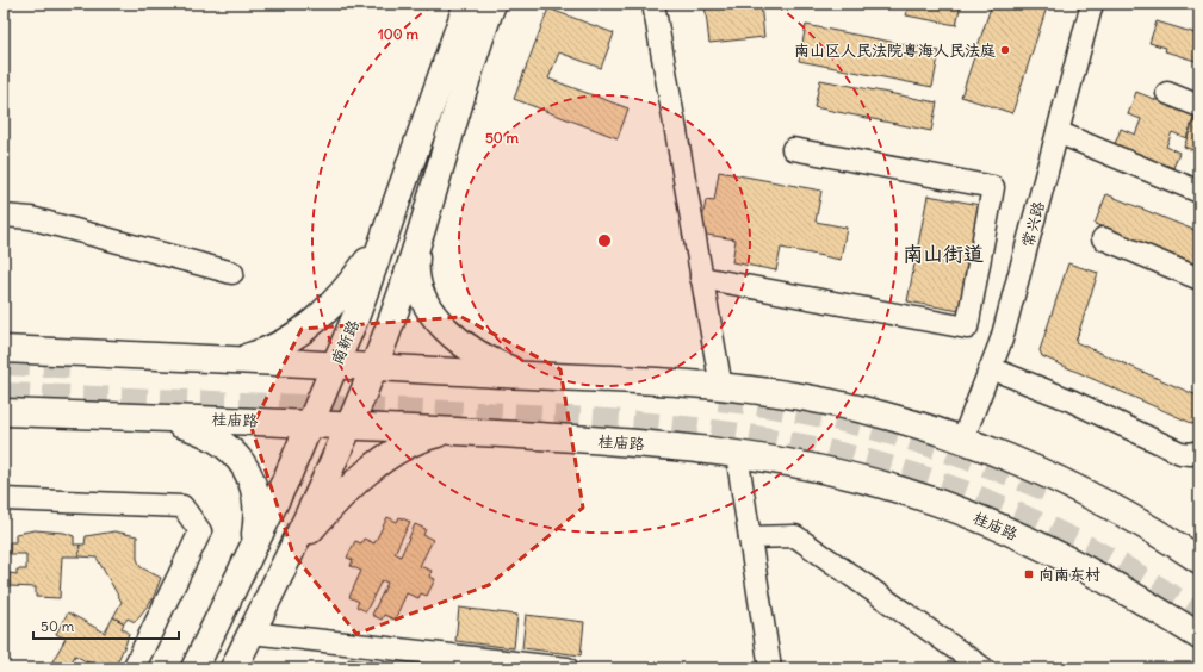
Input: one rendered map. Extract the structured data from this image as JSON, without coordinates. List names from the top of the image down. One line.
{"streets":{"main road":["南新路","桂庙路"],"street":["常兴路"]},"crossings":[["南新路","桂庙路"]],"districts":["南山街道"],"places":{"other":["南山区人民法院粤海人民法庭"],"transit":["向南东村"]},"scale_bar":"50 m","rings":["100 m","50 m"]}
